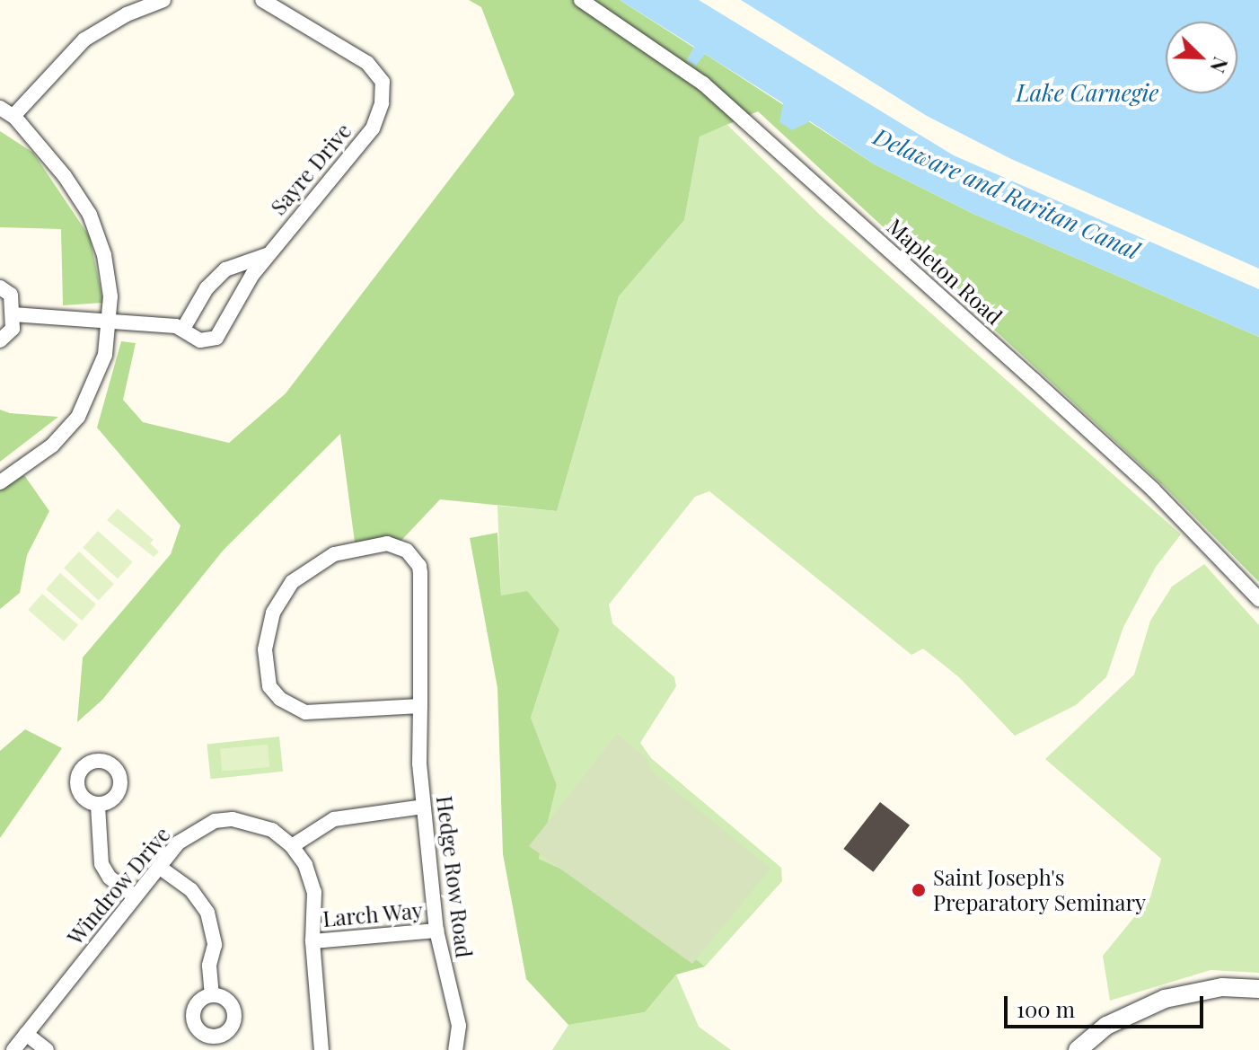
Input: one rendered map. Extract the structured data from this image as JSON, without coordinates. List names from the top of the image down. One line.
{"streets":{"street":["Sayre Drive","Mapleton Road","Hedge Row Road","Windrow Drive","Larch Way"]},"crossings":[["Hedge Row Road","Larch Way"]],"water":["Lake Carnegie","Delaware and Raritan Canal"],"places":["Saint Joseph's Preparatory Seminary"],"scale_bar":"100 m","north":"bottom right"}
